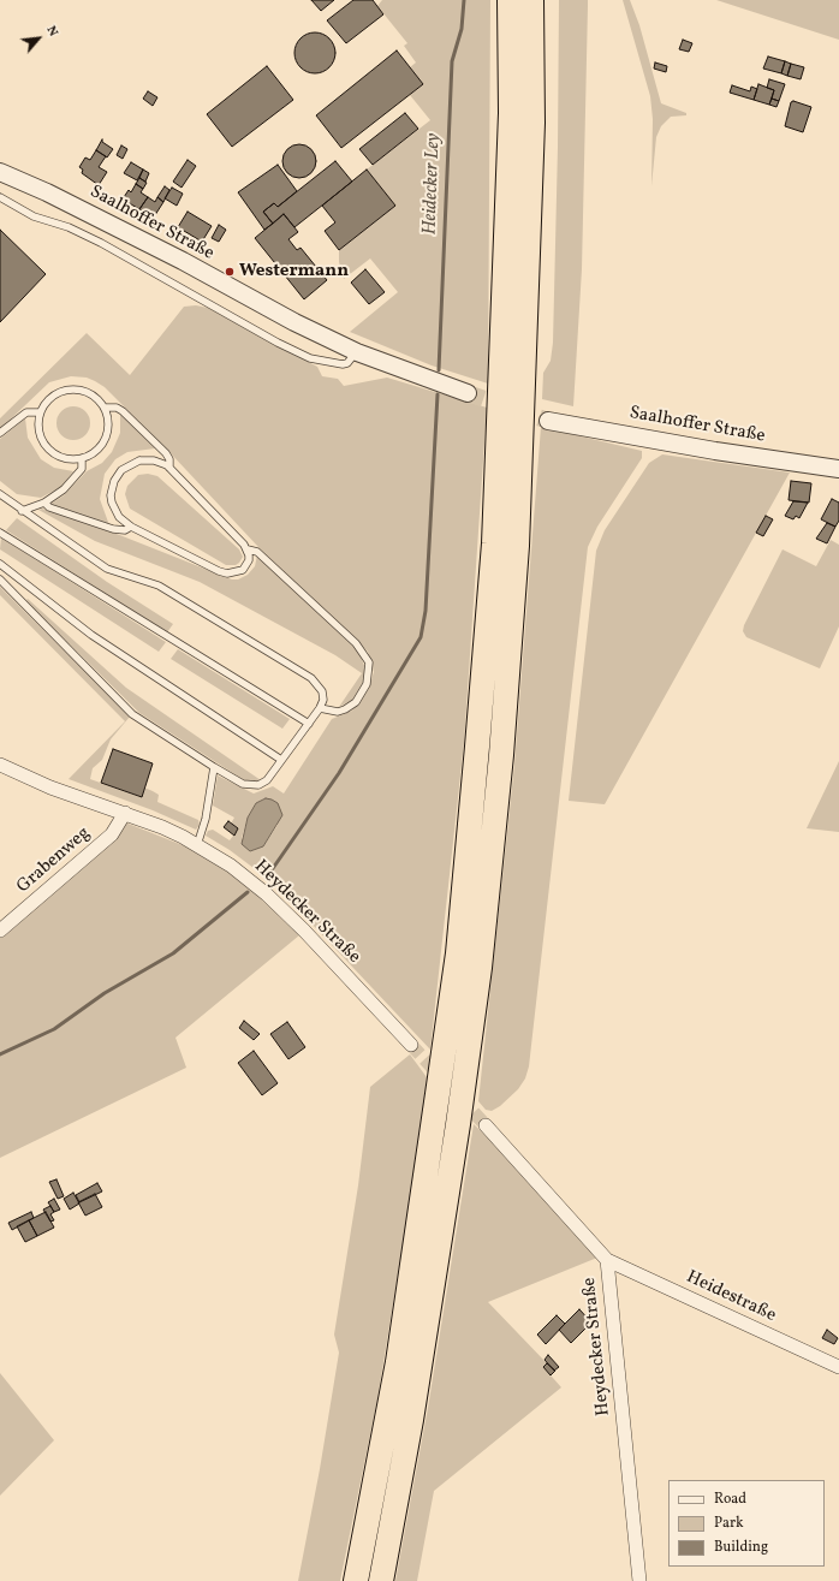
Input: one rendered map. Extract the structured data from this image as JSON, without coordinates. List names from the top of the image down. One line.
{"streets":{"street":["Saalhoffer Straße","Grabenweg","Heydecker Straße","Heidestraße"]},"crossings":[["Grabenweg","Heydecker Straße"],["Heydecker Straße","Heidestraße"]],"water":["Heidecker Ley"],"places":["Westermann"],"legend":["Road","Park","Building"],"north":"top right"}
